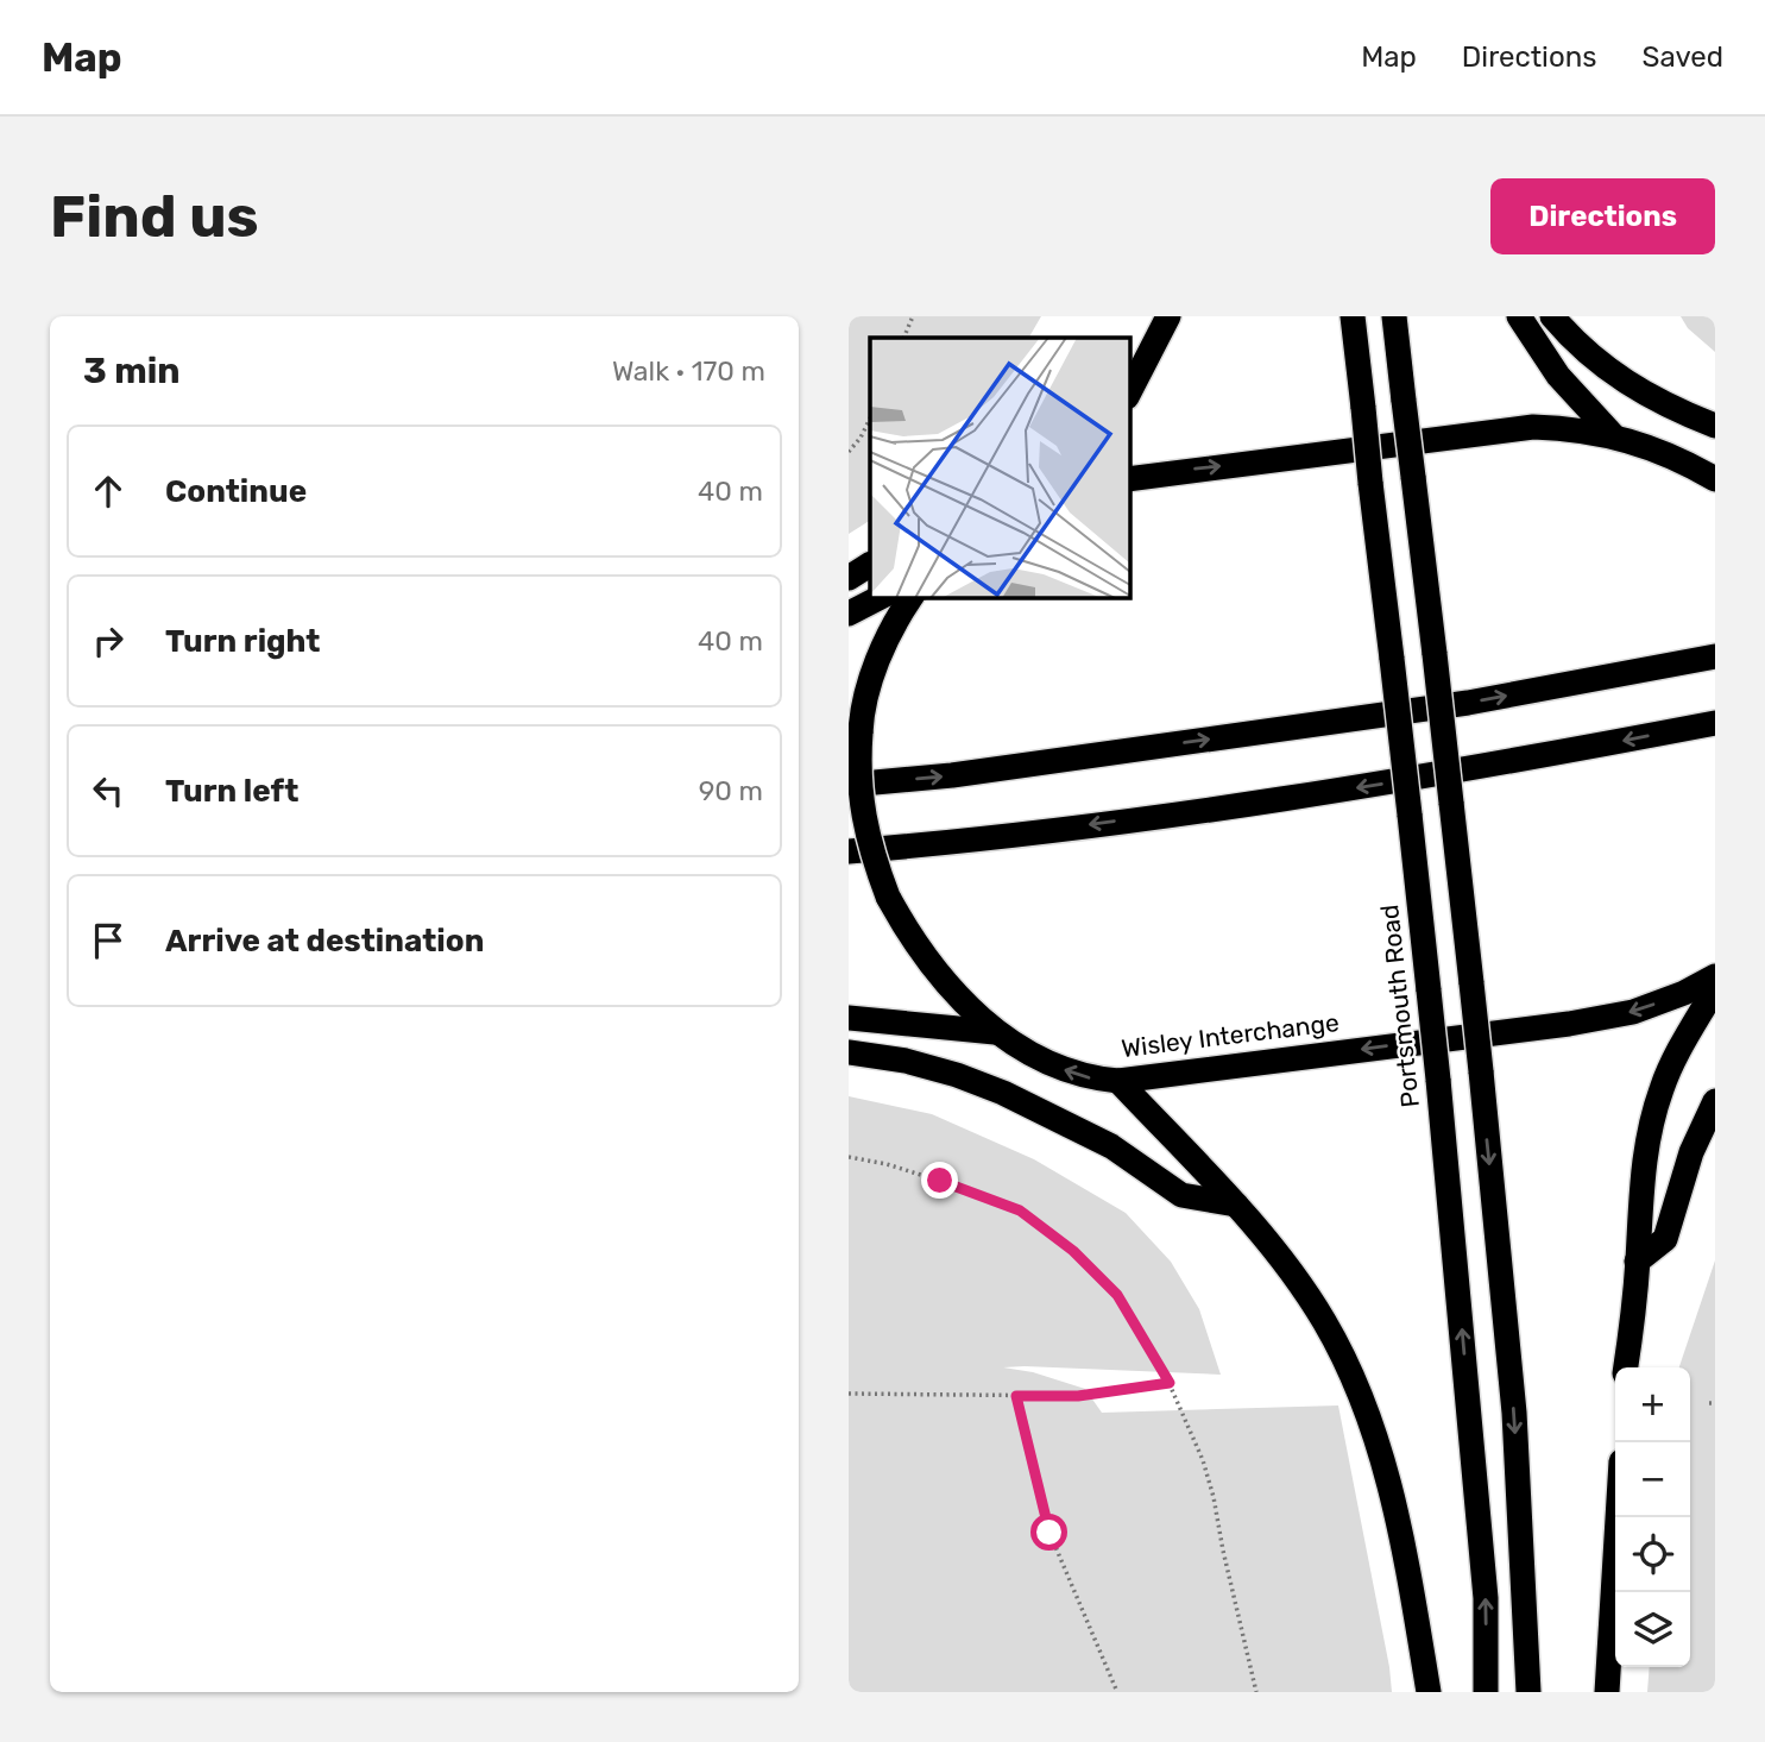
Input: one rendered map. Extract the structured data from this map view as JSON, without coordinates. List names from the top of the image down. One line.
{"streets":{"highway":["Portsmouth Road","Wisley Interchange"]},"one_way":["Wisley Interchange"],"page":{"header":"Map","nav":["Map","Directions","Saved"],"buttons":"Directions","title":"Find us","heading":["3 min","Walk · 170 m"],"list":[["Continue","40 m"],["Turn right","40 m"],["Turn left","90 m"],"Arrive at destination"],"map_buttons":["+","−"]}}
